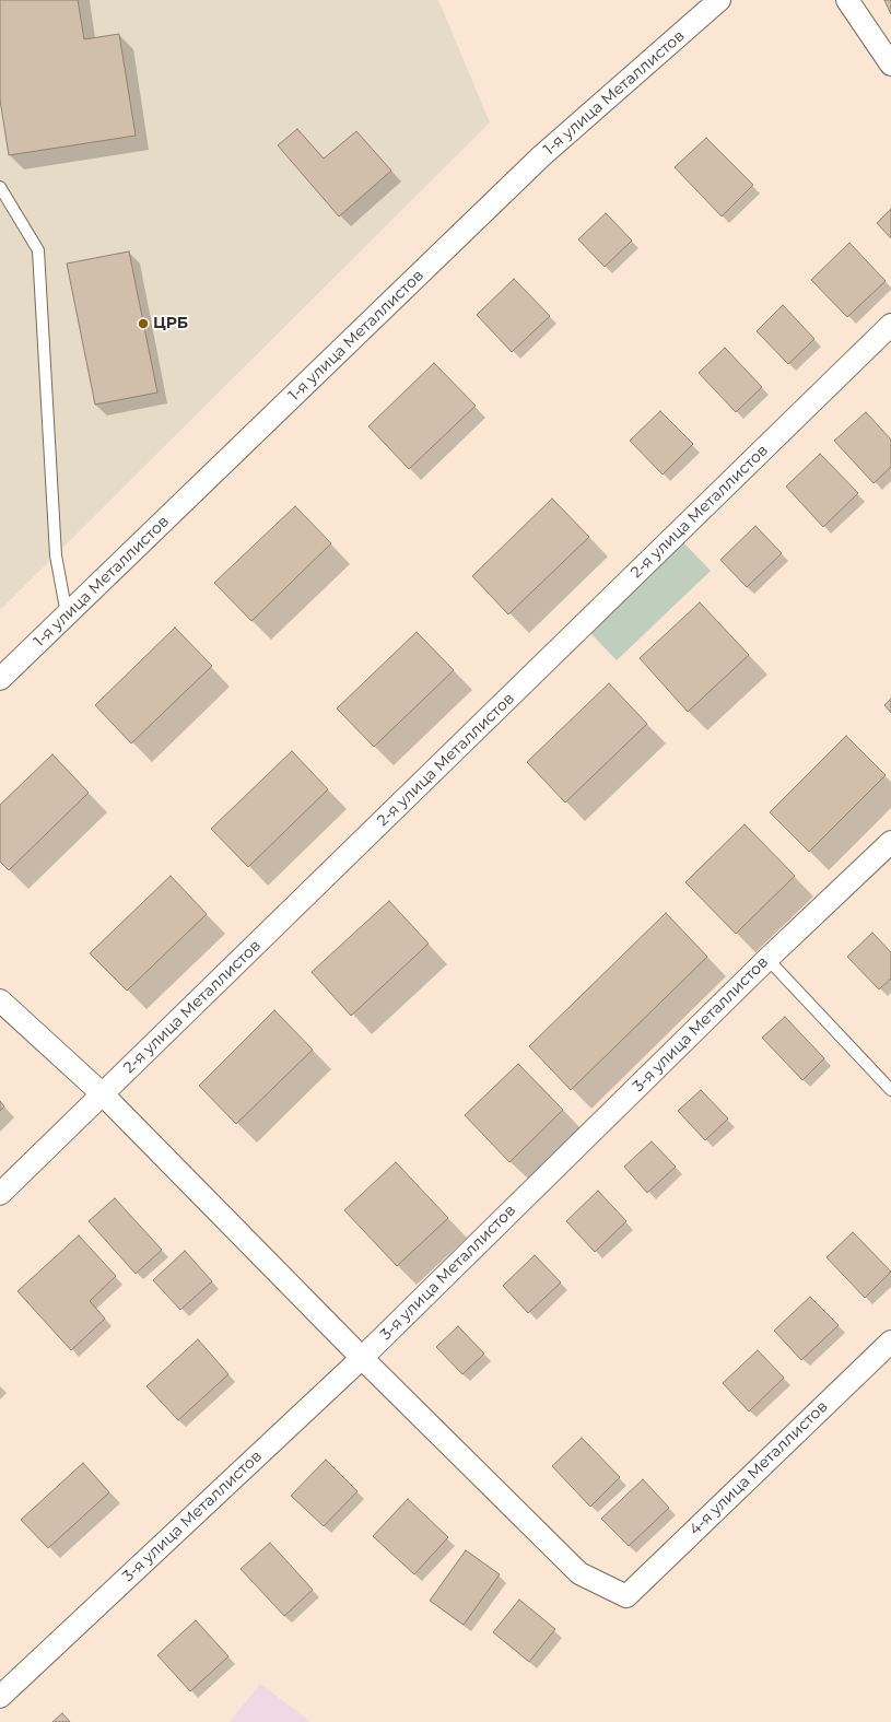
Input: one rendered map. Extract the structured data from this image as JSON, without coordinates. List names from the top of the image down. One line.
{"streets":{"street":["1-я улица Металлистов","2-я улица Металлистов","3-я улица Металлистов","4-я улица Металлистов"]},"crossings":[["3-я улица Металлистов","4-я улица Металлистов"]],"places":["ЦРБ"]}
